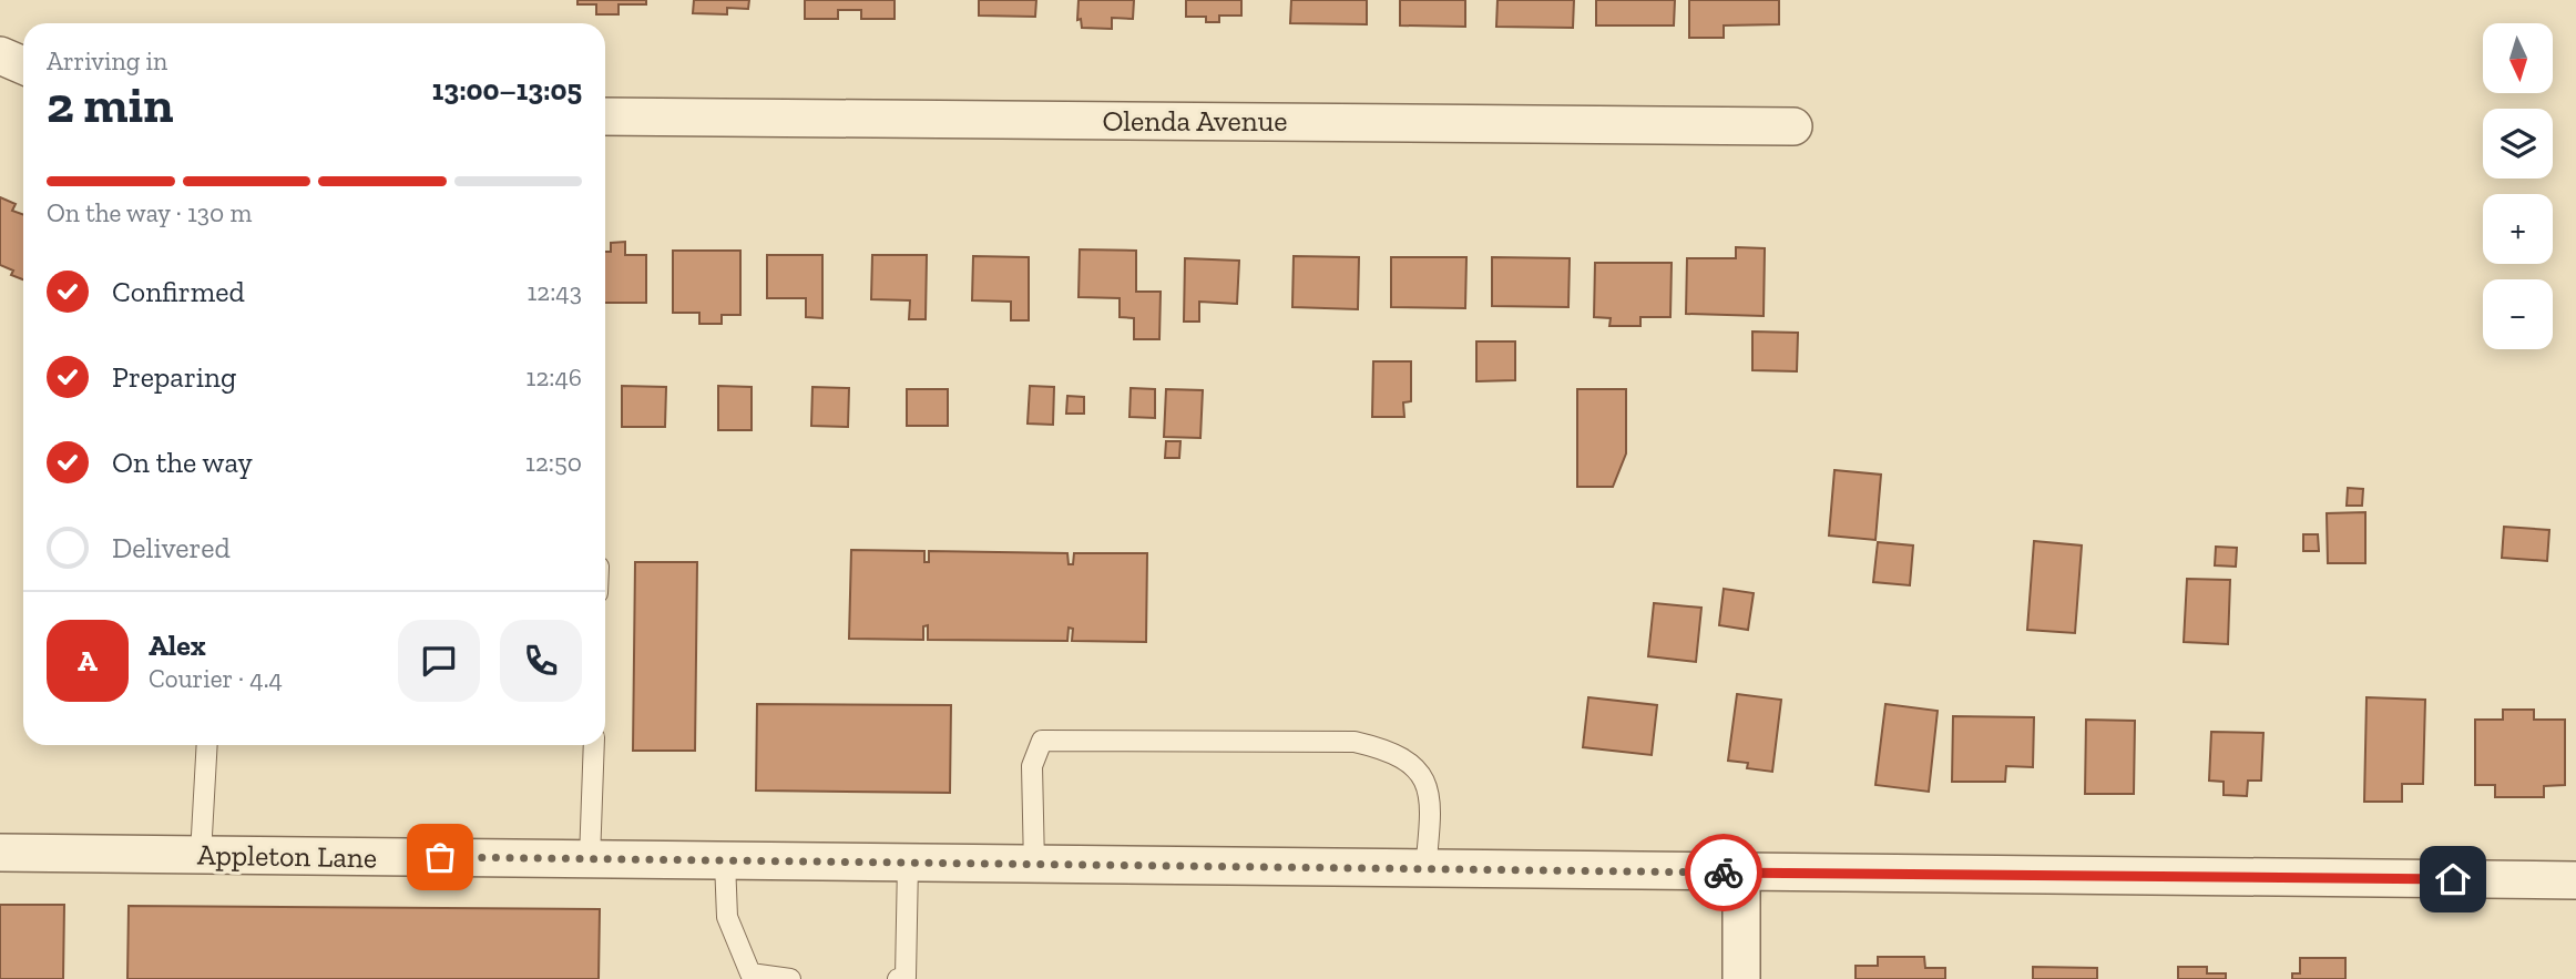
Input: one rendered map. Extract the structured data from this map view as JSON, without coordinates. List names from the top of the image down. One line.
{"streets":{"street":["Olenda Avenue","Appleton Lane"]},"north":"bottom","page":{"map_buttons":["+","−"],"heading":["2 min","Arriving in","13:00–13:05"],"panel":["Alex","Courier · 4.4"],"bar":"On the way · 130 m","list":[["Confirmed","12:43"],["Preparing","12:46"],["On the way","12:50"],"Delivered"],"round":"A"}}
